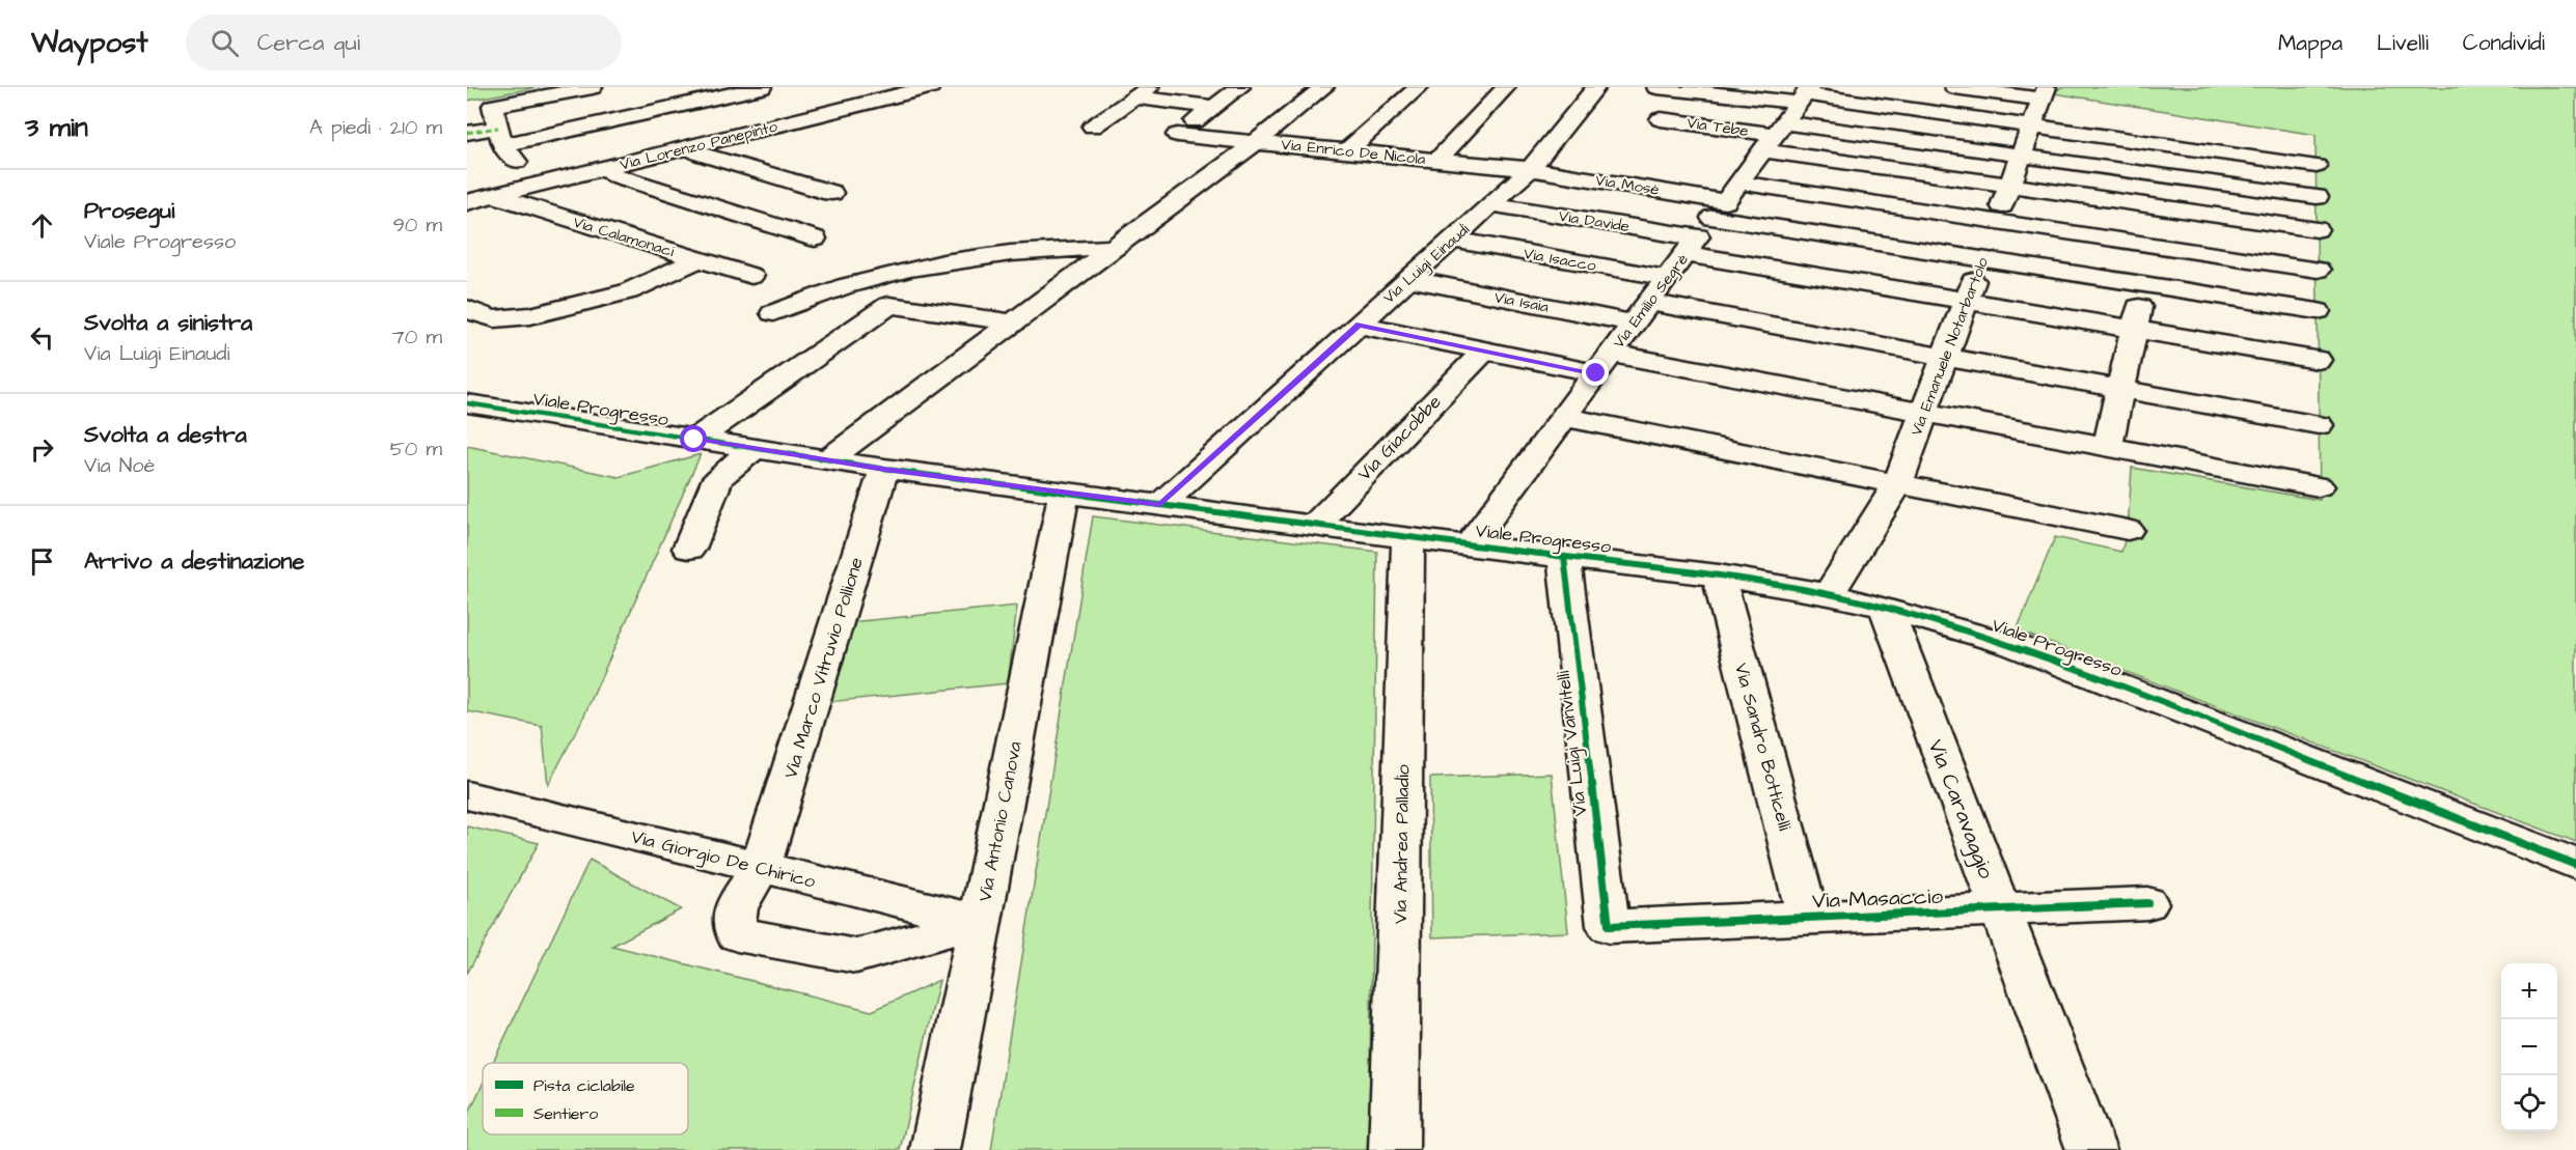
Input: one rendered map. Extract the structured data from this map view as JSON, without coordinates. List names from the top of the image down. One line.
{"streets":{"street":["Via Tebe","Via Lorenzo Panepinto","Via Enrico De Nicola","Via Mosè","Via Davide","Via Calamonaci","Via Isacco","Via Luigi Einaudi","Via Emilio Segrè","Via Isaia","Via Emanuele Notarbartolo","Viale Progresso","Via Giacobbe","Via Marco Vitruvio Pollione","Via Luigi Vanvitelli","Via Sandro Botticelli","Via Caravaggio","Via Antonio Canova","Via Andrea Palladio","Via Giorgio De Chirico","Via Masaccio"]},"crossings":[["Via Tebe","Via Emilio Segrè"],["Via Lorenzo Panepinto","Via Calamonaci"],["Via Enrico De Nicola","Via Mosè"],["Via Enrico De Nicola","Via Luigi Einaudi"],["Via Mosè","Via Luigi Einaudi"],["Via Mosè","Via Emilio Segrè"],["Via Davide","Via Luigi Einaudi"],["Via Davide","Via Emilio Segrè"],["Via Davide","Via Emanuele Notarbartolo"],["Via Isacco","Via Luigi Einaudi"],["Via Isacco","Via Emilio Segrè"],["Via Luigi Einaudi","Via Isaia"],["Via Luigi Einaudi","Viale Progresso"],["Via Emilio Segrè","Via Isaia"],["Via Emilio Segrè","Viale Progresso"],["Via Isaia","Via Emanuele Notarbartolo"],["Via Emanuele Notarbartolo","Viale Progresso"],["Viale Progresso","Via Giacobbe"],["Viale Progresso","Via Marco Vitruvio Pollione"],["Viale Progresso","Via Luigi Vanvitelli"],["Viale Progresso","Via Sandro Botticelli"],["Viale Progresso","Via Caravaggio"],["Viale Progresso","Via Antonio Canova"],["Viale Progresso","Via Andrea Palladio"],["Via Marco Vitruvio Pollione","Via Antonio Canova"],["Via Marco Vitruvio Pollione","Via Giorgio De Chirico"],["Via Luigi Vanvitelli","Via Masaccio"],["Via Sandro Botticelli","Via Masaccio"],["Via Caravaggio","Via Masaccio"],["Via Antonio Canova","Via Giorgio De Chirico"]],"legend":["Pista ciclabile","Sentiero"],"page":{"header":"Waypost","search":"Cerca qui","nav":["Mappa","Livelli","Condividi"],"heading":["3 min","A piedi · 210 m"],"list":[["Prosegui","Viale Progresso","90 m"],["Svolta a sinistra","Via Luigi Einaudi","70 m"],["Svolta a destra","Via Noè","50 m"],"Arrivo a destinazione"],"map_buttons":["+","−"]}}
